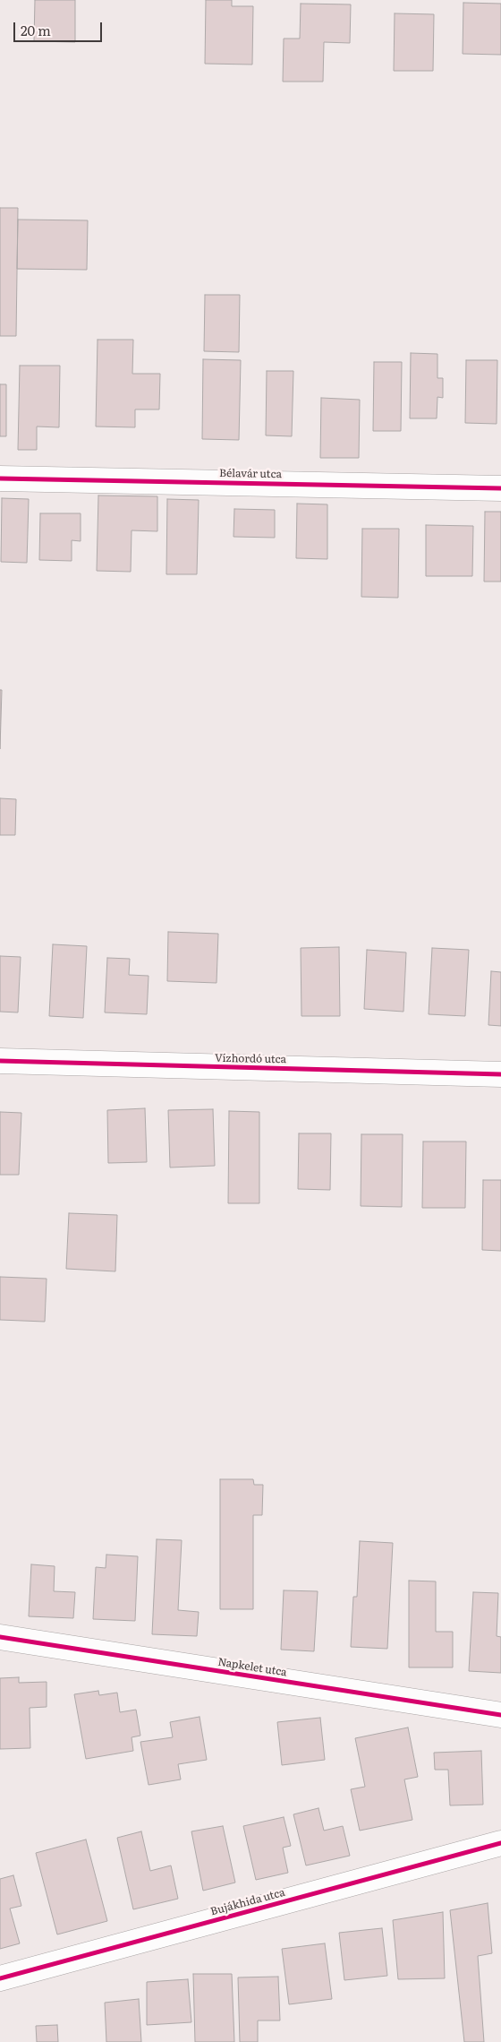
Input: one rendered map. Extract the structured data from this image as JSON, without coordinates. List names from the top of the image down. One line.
{"streets":{"street":["Bélavár utca","Vízhordó utca","Napkelet utca","Bujákhida utca"]},"scale_bar":"20 m"}
